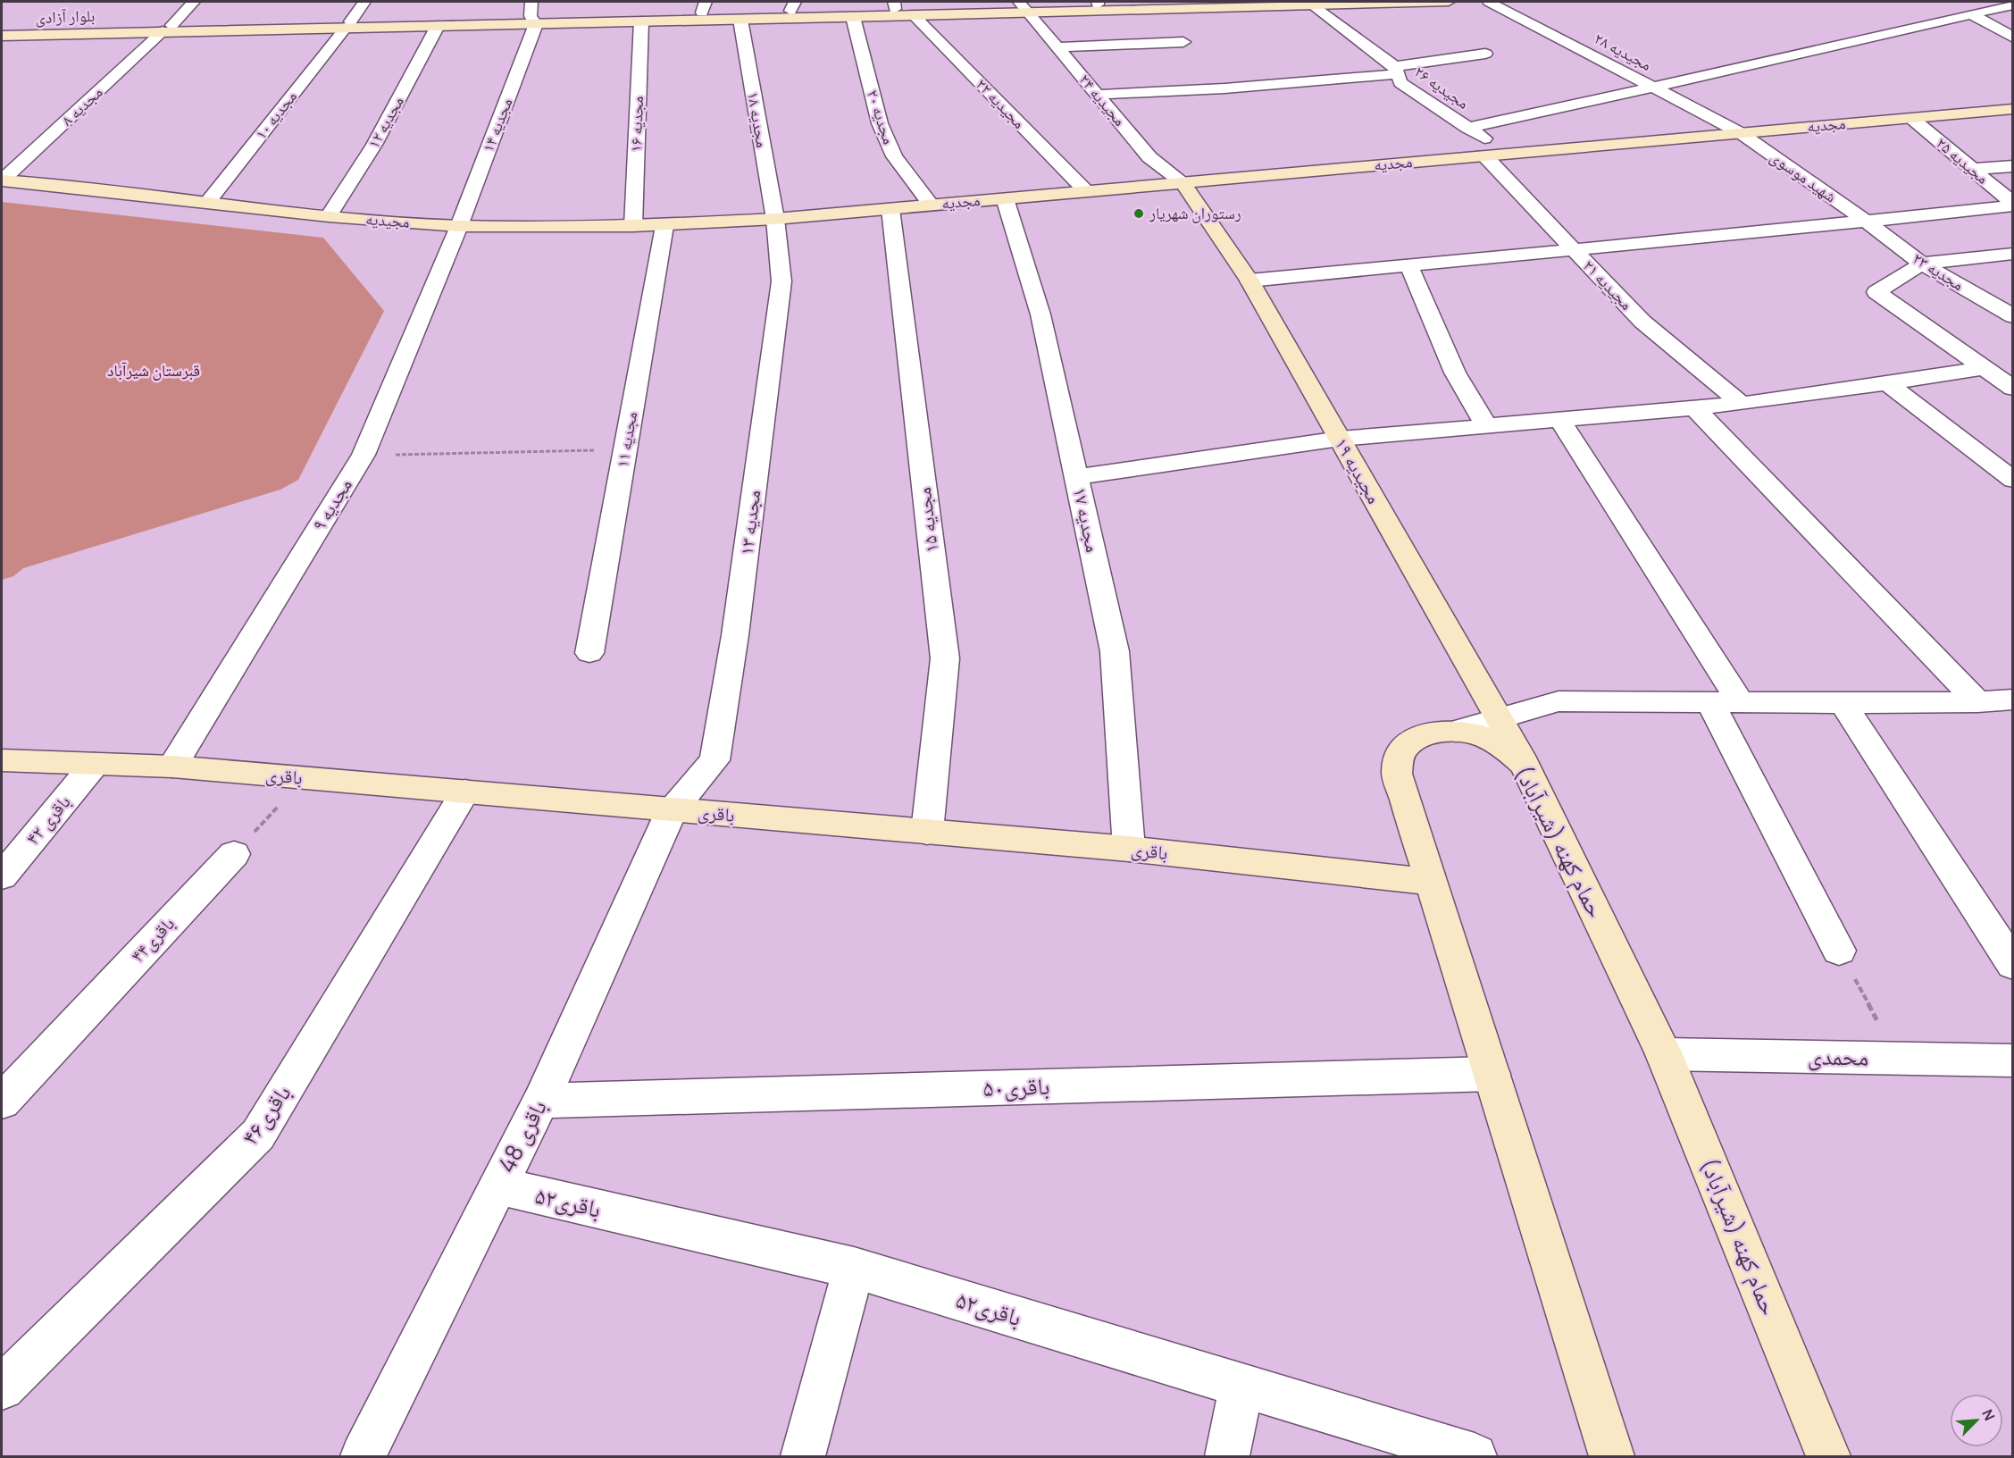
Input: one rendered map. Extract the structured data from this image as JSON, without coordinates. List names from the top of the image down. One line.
{"streets":{"street":["بلوار آزادی","مجیدیه ۲۸","مجیدیه ۲۶","مجیدیه ۲۴","مجیدیه ۲۲","مجدیه ۸","مجدیه ۱۰","مجدیه ۲۰","مجدیه ۱۸","مجدیه ۱۲","مجدیه ۱۶","مجدیه ۱۴","مجدیه","مجیدیه ۲۵","شهید موسوی","مجیدیه","مجدیه ۲۳","مجیدیه ۲۱","مجدیه ۱۱","مجیدیه ۱۹","مجدیه ۹","مجدیه ۱۵","مجدیه ۱۷","مجدیه ۱۳","باقری","باقری ۴۲","حمام کهنه (شیرآباد)","باقری۴۴","محمدی","باقری۵۰","باقری۴۶","باقری 48","باقری۵۲"]},"crossings":[["بلوار آزادی","مجیدیه ۲۶"],["بلوار آزادی","مجیدیه ۲۴"],["بلوار آزادی","مجیدیه ۲۲"],["بلوار آزادی","مجدیه ۸"],["بلوار آزادی","مجدیه ۱۰"],["بلوار آزادی","مجدیه ۲۰"],["بلوار آزادی","مجدیه ۱۸"],["بلوار آزادی","مجدیه ۱۲"],["بلوار آزادی","مجدیه ۱۶"],["بلوار آزادی","مجدیه ۱۴"],["مجیدیه ۲۸","مجدیه"],["مجیدیه ۲۸","شهید موسوی"],["مجیدیه ۲۶","مجدیه"],["مجیدیه ۲۴","مجدیه"],["مجیدیه ۲۴","مجیدیه ۱۹"],["مجیدیه ۲۲","مجدیه"],["مجدیه ۸","مجیدیه"],["مجدیه ۱۰","مجیدیه"],["مجدیه ۲۰","مجدیه"],["مجدیه ۱۸","مجدیه"],["مجدیه ۱۸","مجیدیه"],["مجدیه ۱۸","مجدیه ۱۳"],["مجدیه ۱۲","مجیدیه"],["مجدیه ۱۶","مجیدیه"],["مجدیه ۱۴","مجیدیه"],["مجدیه ۱۴","مجدیه ۹"],["مجدیه","مجیدیه ۲۵"],["مجدیه","شهید موسوی"],["مجدیه","مجیدیه"],["مجدیه","مجیدیه ۲۱"],["مجدیه","مجیدیه ۱۹"],["مجدیه","مجدیه ۱۵"],["مجدیه","مجدیه ۱۷"],["مجدیه","مجدیه ۱۳"],["شهید موسوی","مجدیه ۲۳"],["مجیدیه","مجدیه ۱۱"],["مجیدیه","مجدیه ۹"],["مجیدیه","مجدیه ۱۳"],["مجیدیه ۱۹","حمام کهنه (شیرآباد)"],["مجدیه ۹","باقری"],["مجدیه ۱۵","باقری"],["مجدیه ۱۷","باقری"],["مجدیه ۱۳","باقری"],["مجدیه ۱۳","باقری 48"],["باقری","باقری ۴۲"],["باقری","حمام کهنه (شیرآباد)"],["باقری","باقری۴۶"],["باقری","باقری 48"],["حمام کهنه (شیرآباد)","محمدی"],["حمام کهنه (شیرآباد)","باقری۵۰"],["باقری۵۰","باقری 48"],["باقری 48","باقری۵۲"]],"parks":["قبرستان شیرآباد"],"places":["رستوران شهریار"],"north":"top right"}
